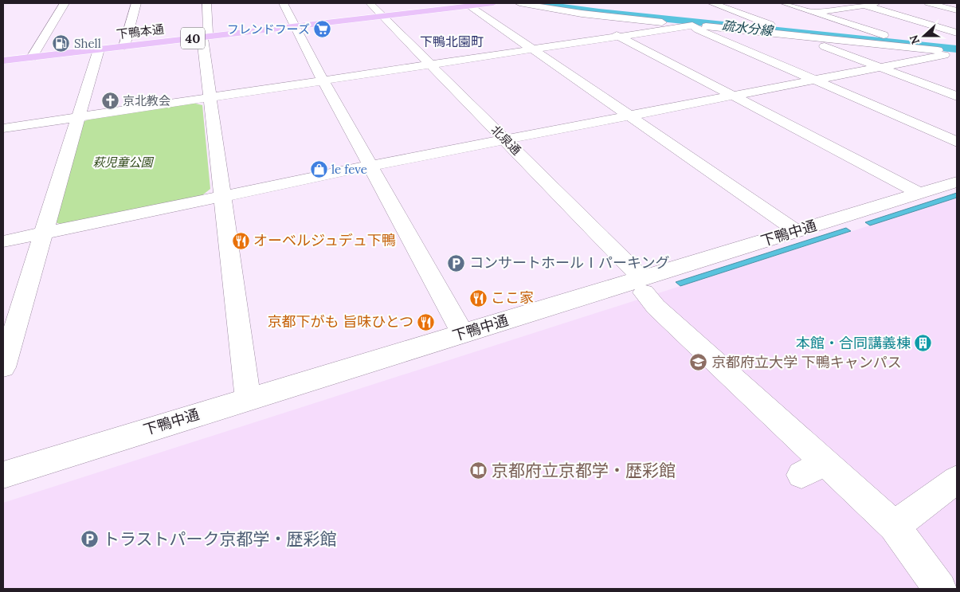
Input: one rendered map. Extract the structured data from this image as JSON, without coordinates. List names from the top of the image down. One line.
{"streets":{"main road":["下鴨本通","40"],"street":["北泉通","下鴨中通"]},"crossings":[["下鴨本通","北泉通"],["北泉通","下鴨中通"]],"districts":["下鴨北園町"],"water":["疏水分線"],"parks":["萩児童公園"],"places":{"supermarket":["フレンドフーズ"],"fuel station":["Shell"],"church":["京北教会"],"shop":["le feve"],"restaurant":["オーベルジュデュ下鴨","ここ家","京都下がも 旨味ひとつ"],"parking":["コンサートホールⅠパーキング","トラストパーク京都学・歴彩館"],"building":["本館・合同講義棟"],"school or university":["京都府立大学 下鴨キャンパス"],"library":["京都府立京都学・歴彩館"]},"north":"left"}
